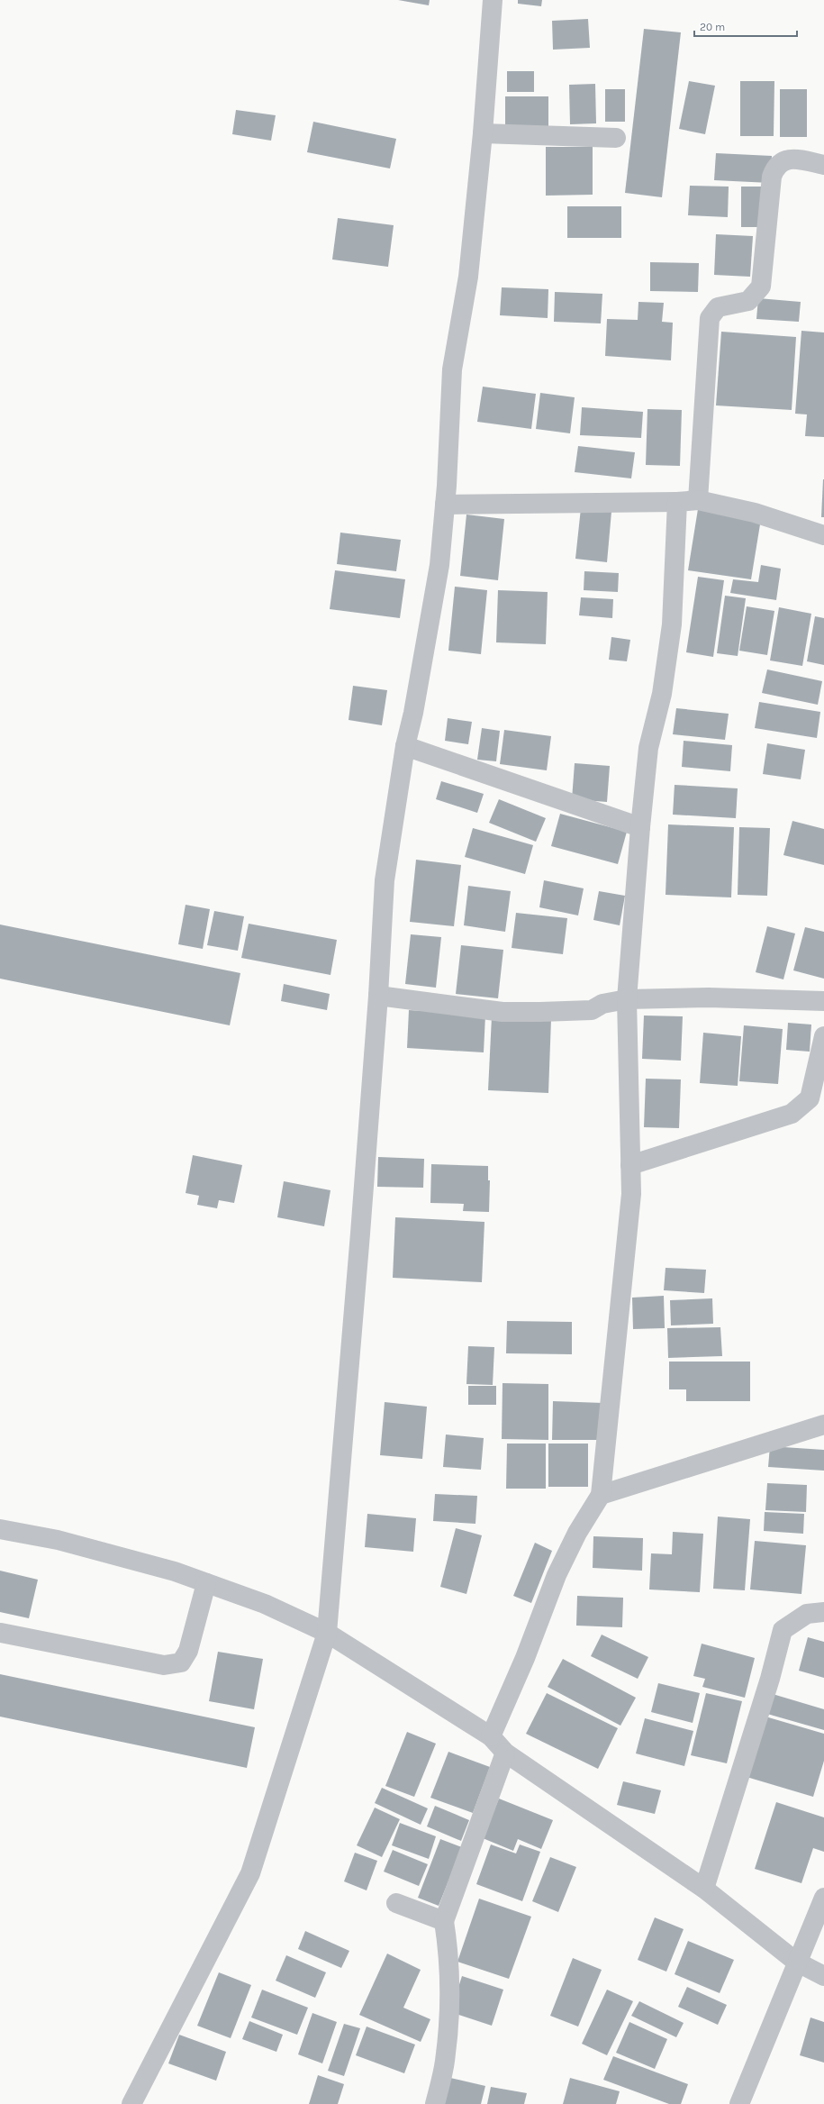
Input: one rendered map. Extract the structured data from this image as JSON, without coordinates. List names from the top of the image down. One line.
{"scale_bar":"20 m"}
